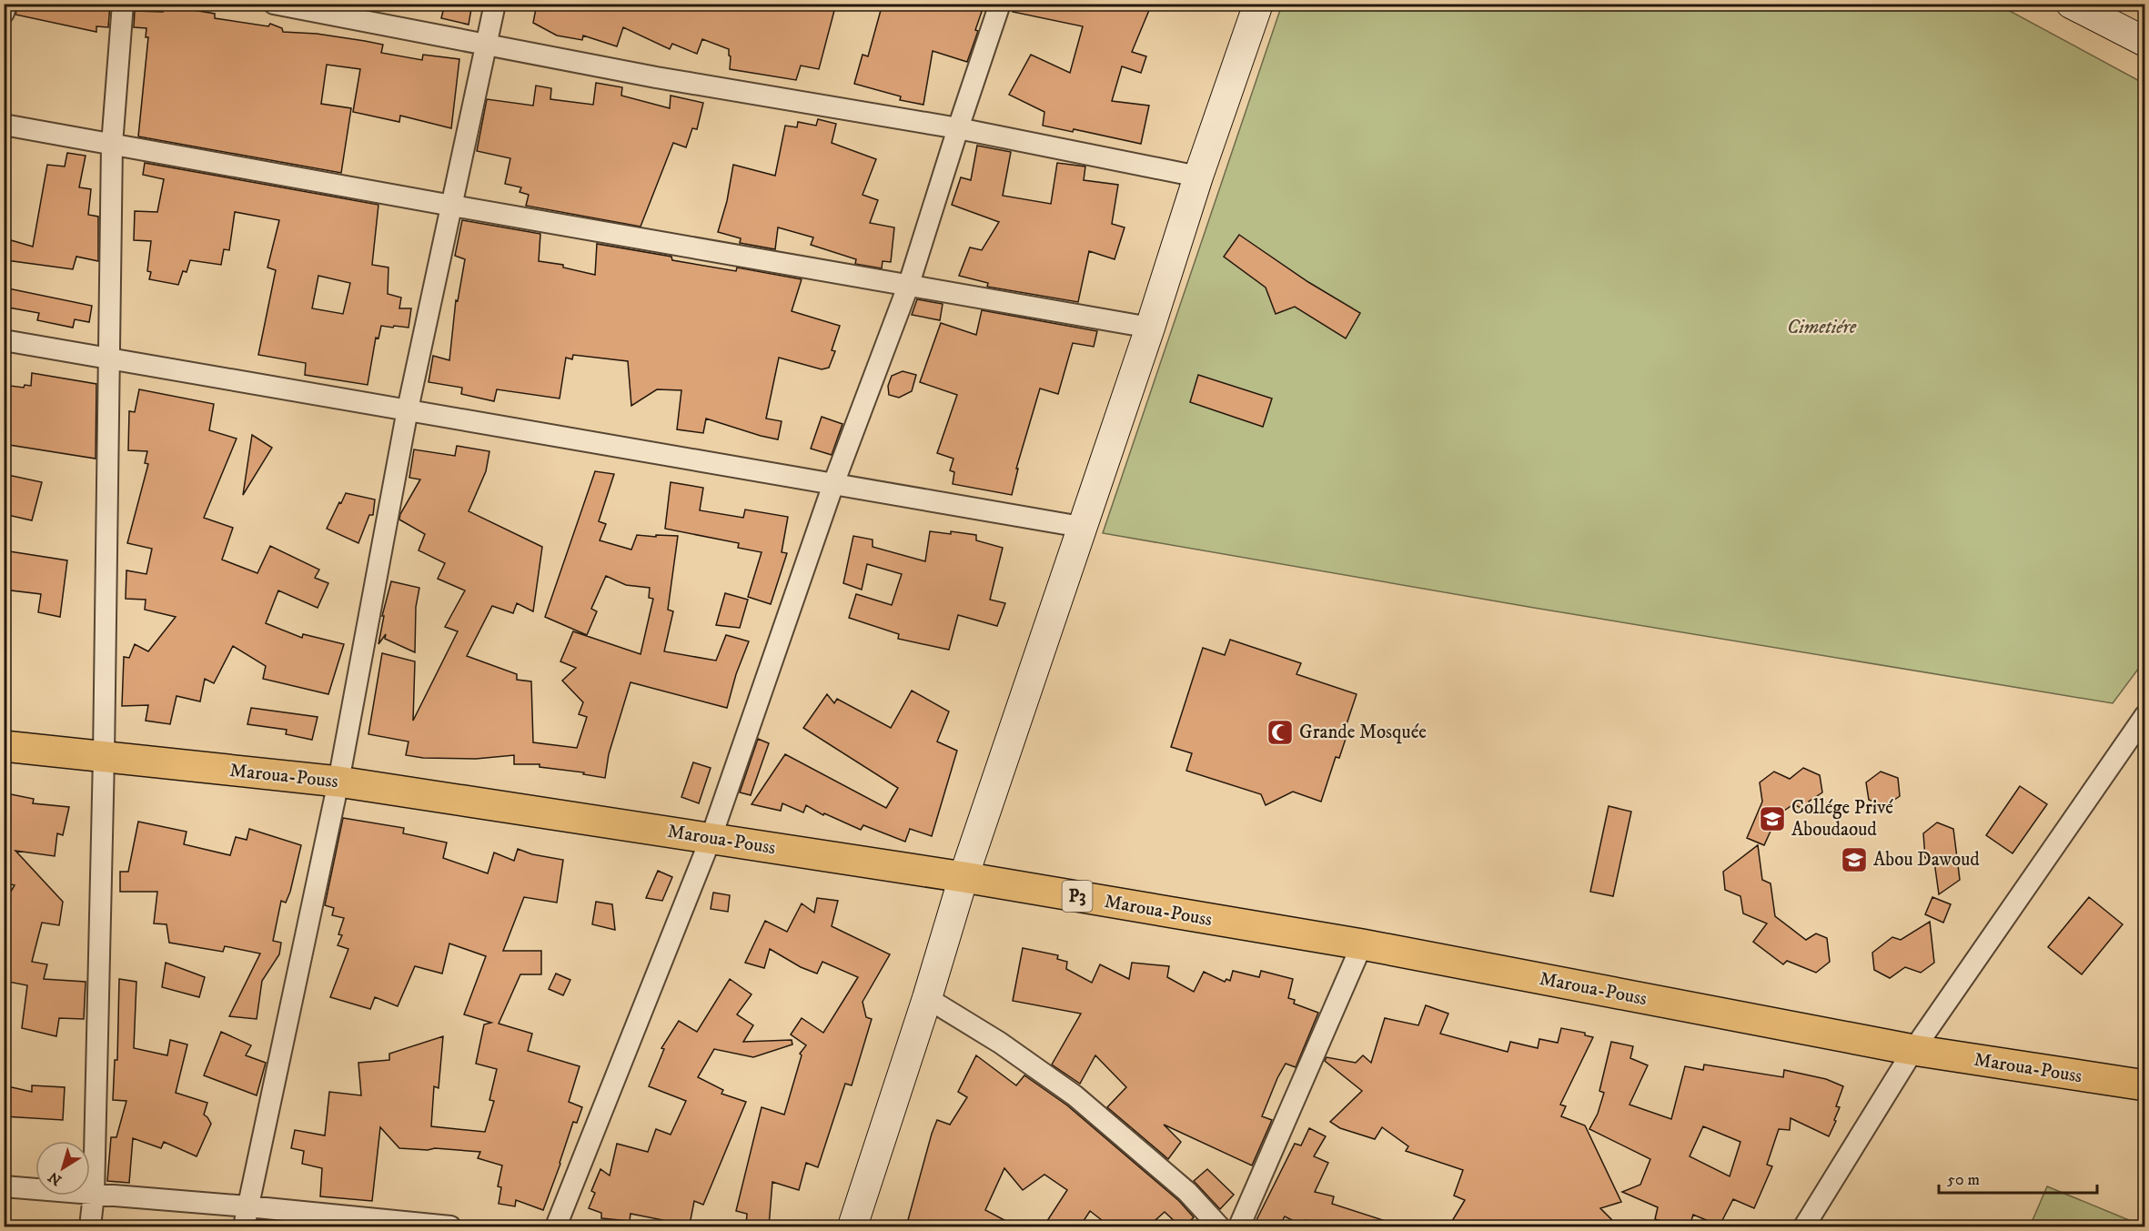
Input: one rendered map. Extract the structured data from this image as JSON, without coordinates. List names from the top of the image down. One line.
{"streets":{"main road":["Maroua-Pouss","P3"]},"parks":["Cimetiére"],"places":{"mosque":["Grande Mosquée"],"school or university":["Collége Privé Aboudaoud","Abou Dawoud"]},"scale_bar":"50 m","north":"bottom left"}
